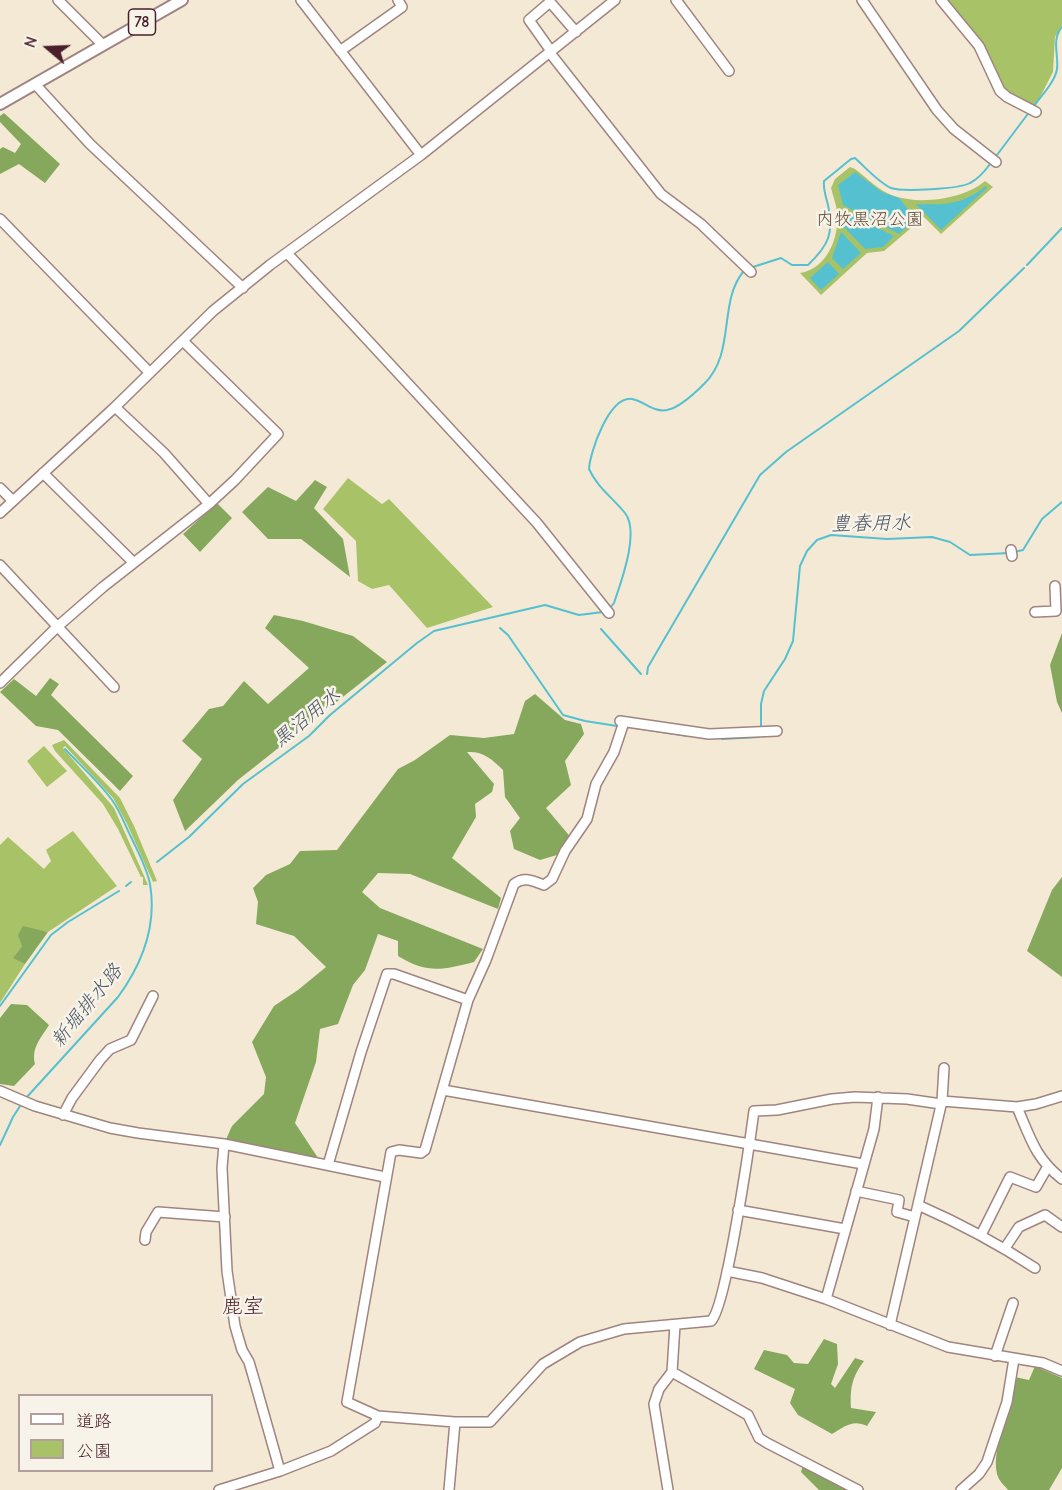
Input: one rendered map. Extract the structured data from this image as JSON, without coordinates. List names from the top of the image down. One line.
{"streets":{"main road":["78"]},"districts":["鹿室"],"water":["豊春用水","黒沼用水","新堀排水路"],"parks":["内牧黒沼公園"],"legend":["道路","公園"],"north":"left"}
